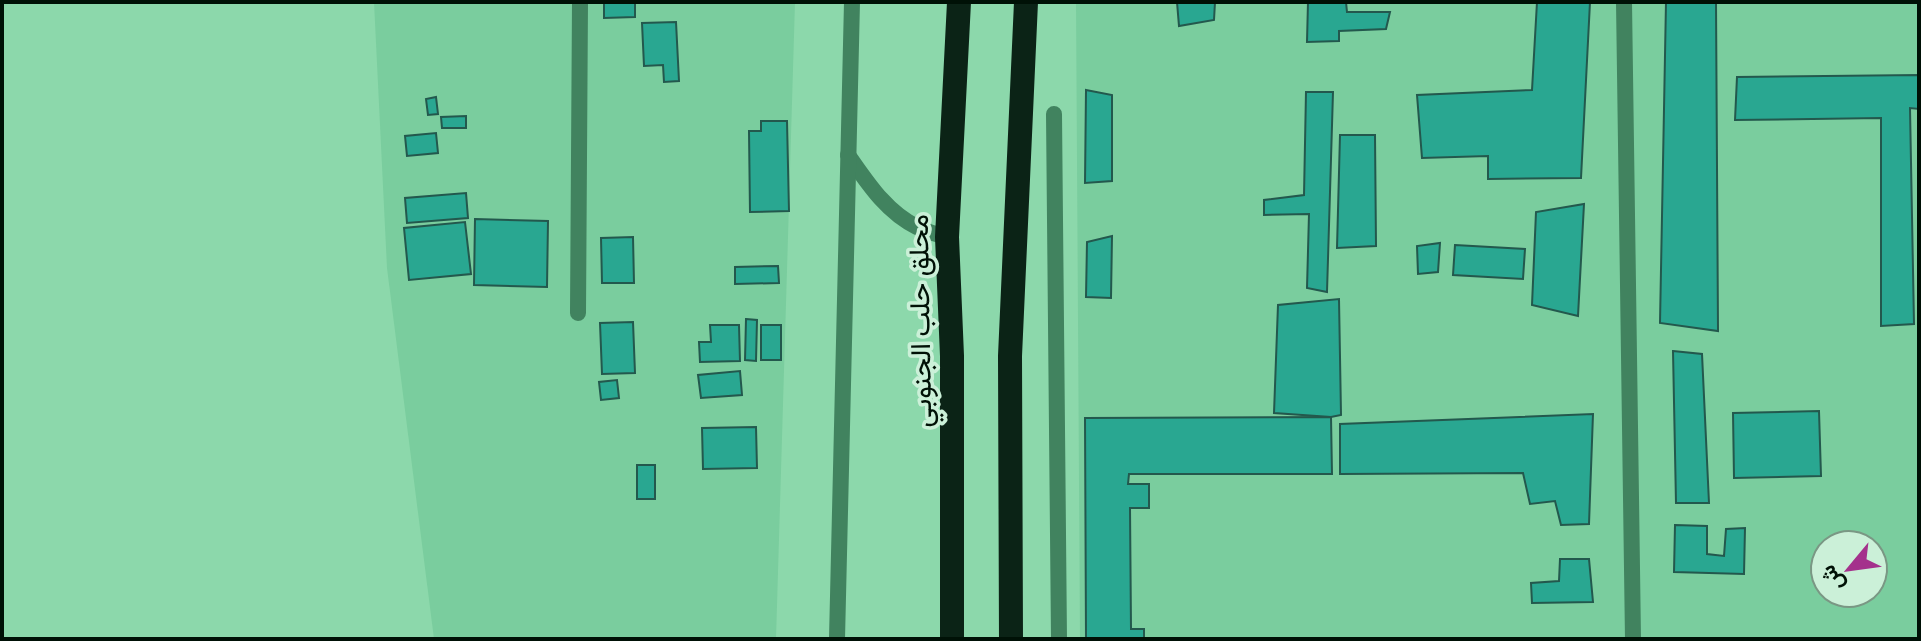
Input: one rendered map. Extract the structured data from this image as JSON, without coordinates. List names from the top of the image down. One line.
{"streets":{"highway":["محلق حلب الجنوبي"]},"north":"bottom left"}
